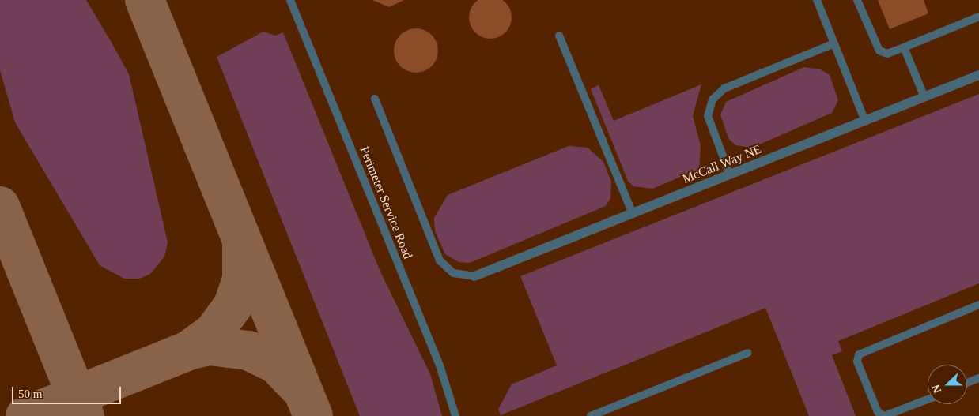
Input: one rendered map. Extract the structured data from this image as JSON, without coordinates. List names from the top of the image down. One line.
{"streets":{"street":["McCall Way NE"],"lane":["Perimeter Service Road"]},"scale_bar":"50 m","north":"left"}
